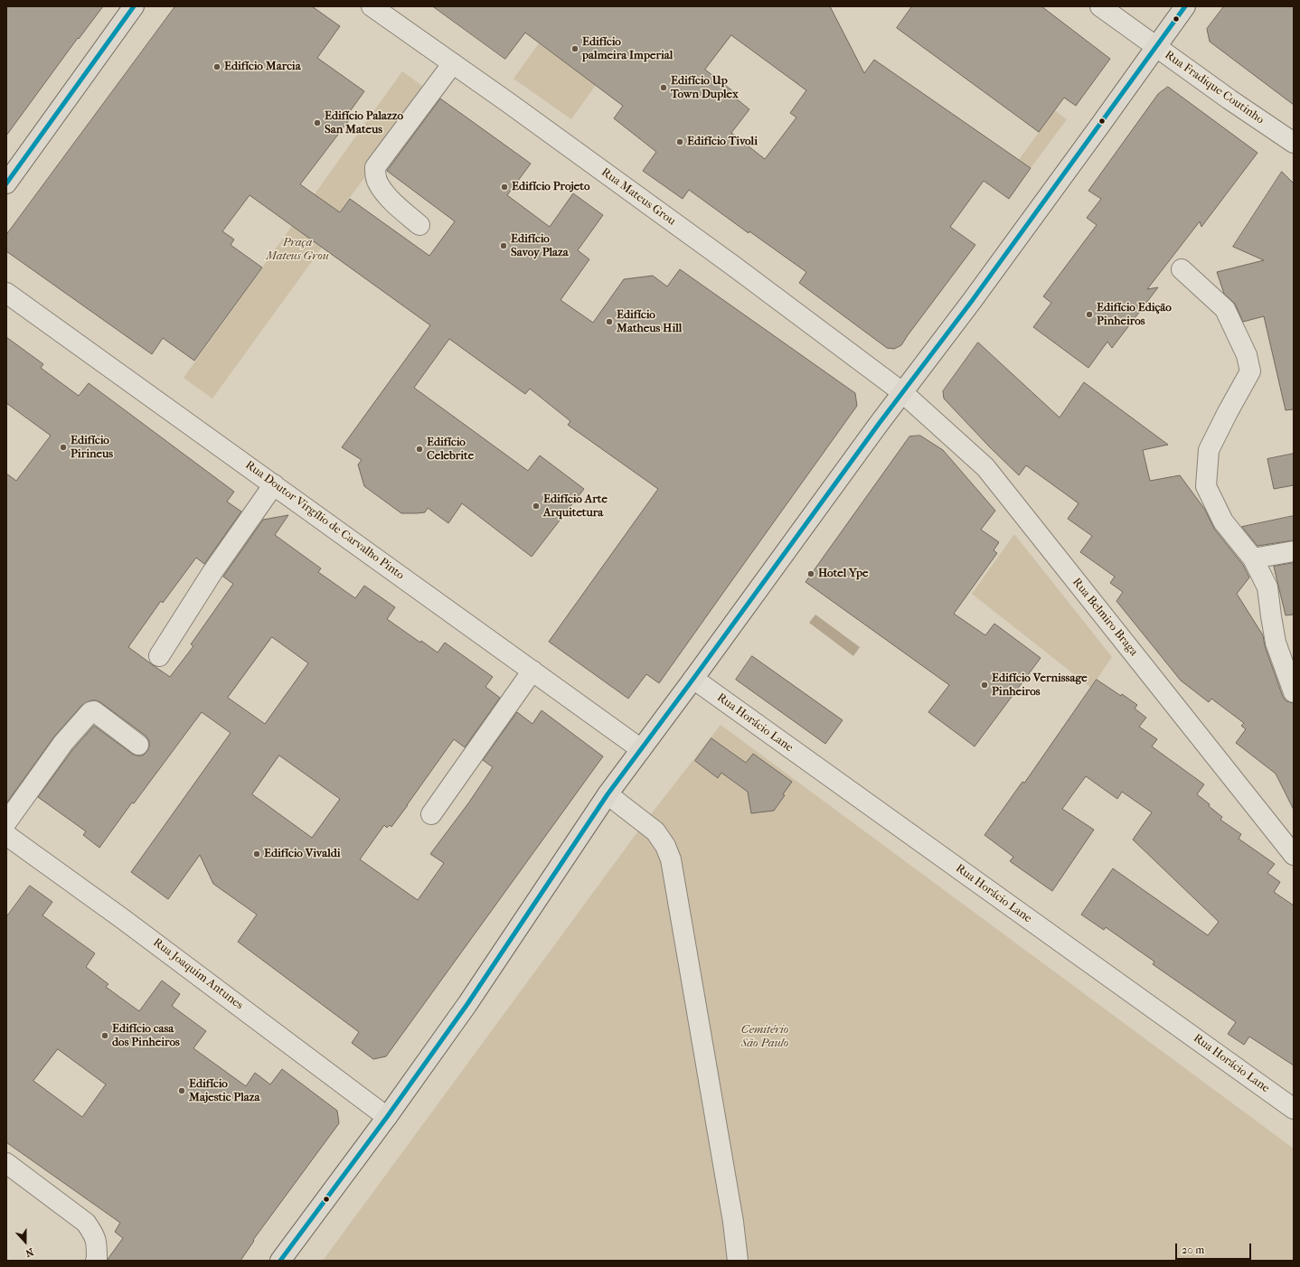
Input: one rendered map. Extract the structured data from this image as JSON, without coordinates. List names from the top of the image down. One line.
{"streets":{"street":["Rua Fradique Coutinho","Rua Mateus Grou","Rua Doutor Virgílio de Carvalho Pinto","Rua Belmiro Braga","Rua Horácio Lane","Rua Joaquim Antunes"]},"crossings":[["Rua Mateus Grou","Rua Belmiro Braga"]],"parks":["Praça Mateus Grou","Cemitério São Paulo"],"places":["Edifício palmeira Imperial","Edifício Marcia","Edifício Up Town Duplex","Edifício Palazzo San Mateus","Edifício Tivoli","Edifício Projeto","Edifício Savoy Plaza","Edifício Edição Pinheiros","Edifício Matheus Hill","Edifício Pirineus","Edifício Celebrite","Edifício Arte Arquitetura","Hotel Ype","Edifício Vernissage Pinheiros","Edifício Vivaldi","Edifício casa dos Pinheiros","Edifício Majestic Plaza"],"scale_bar":"20 m","north":"bottom"}
